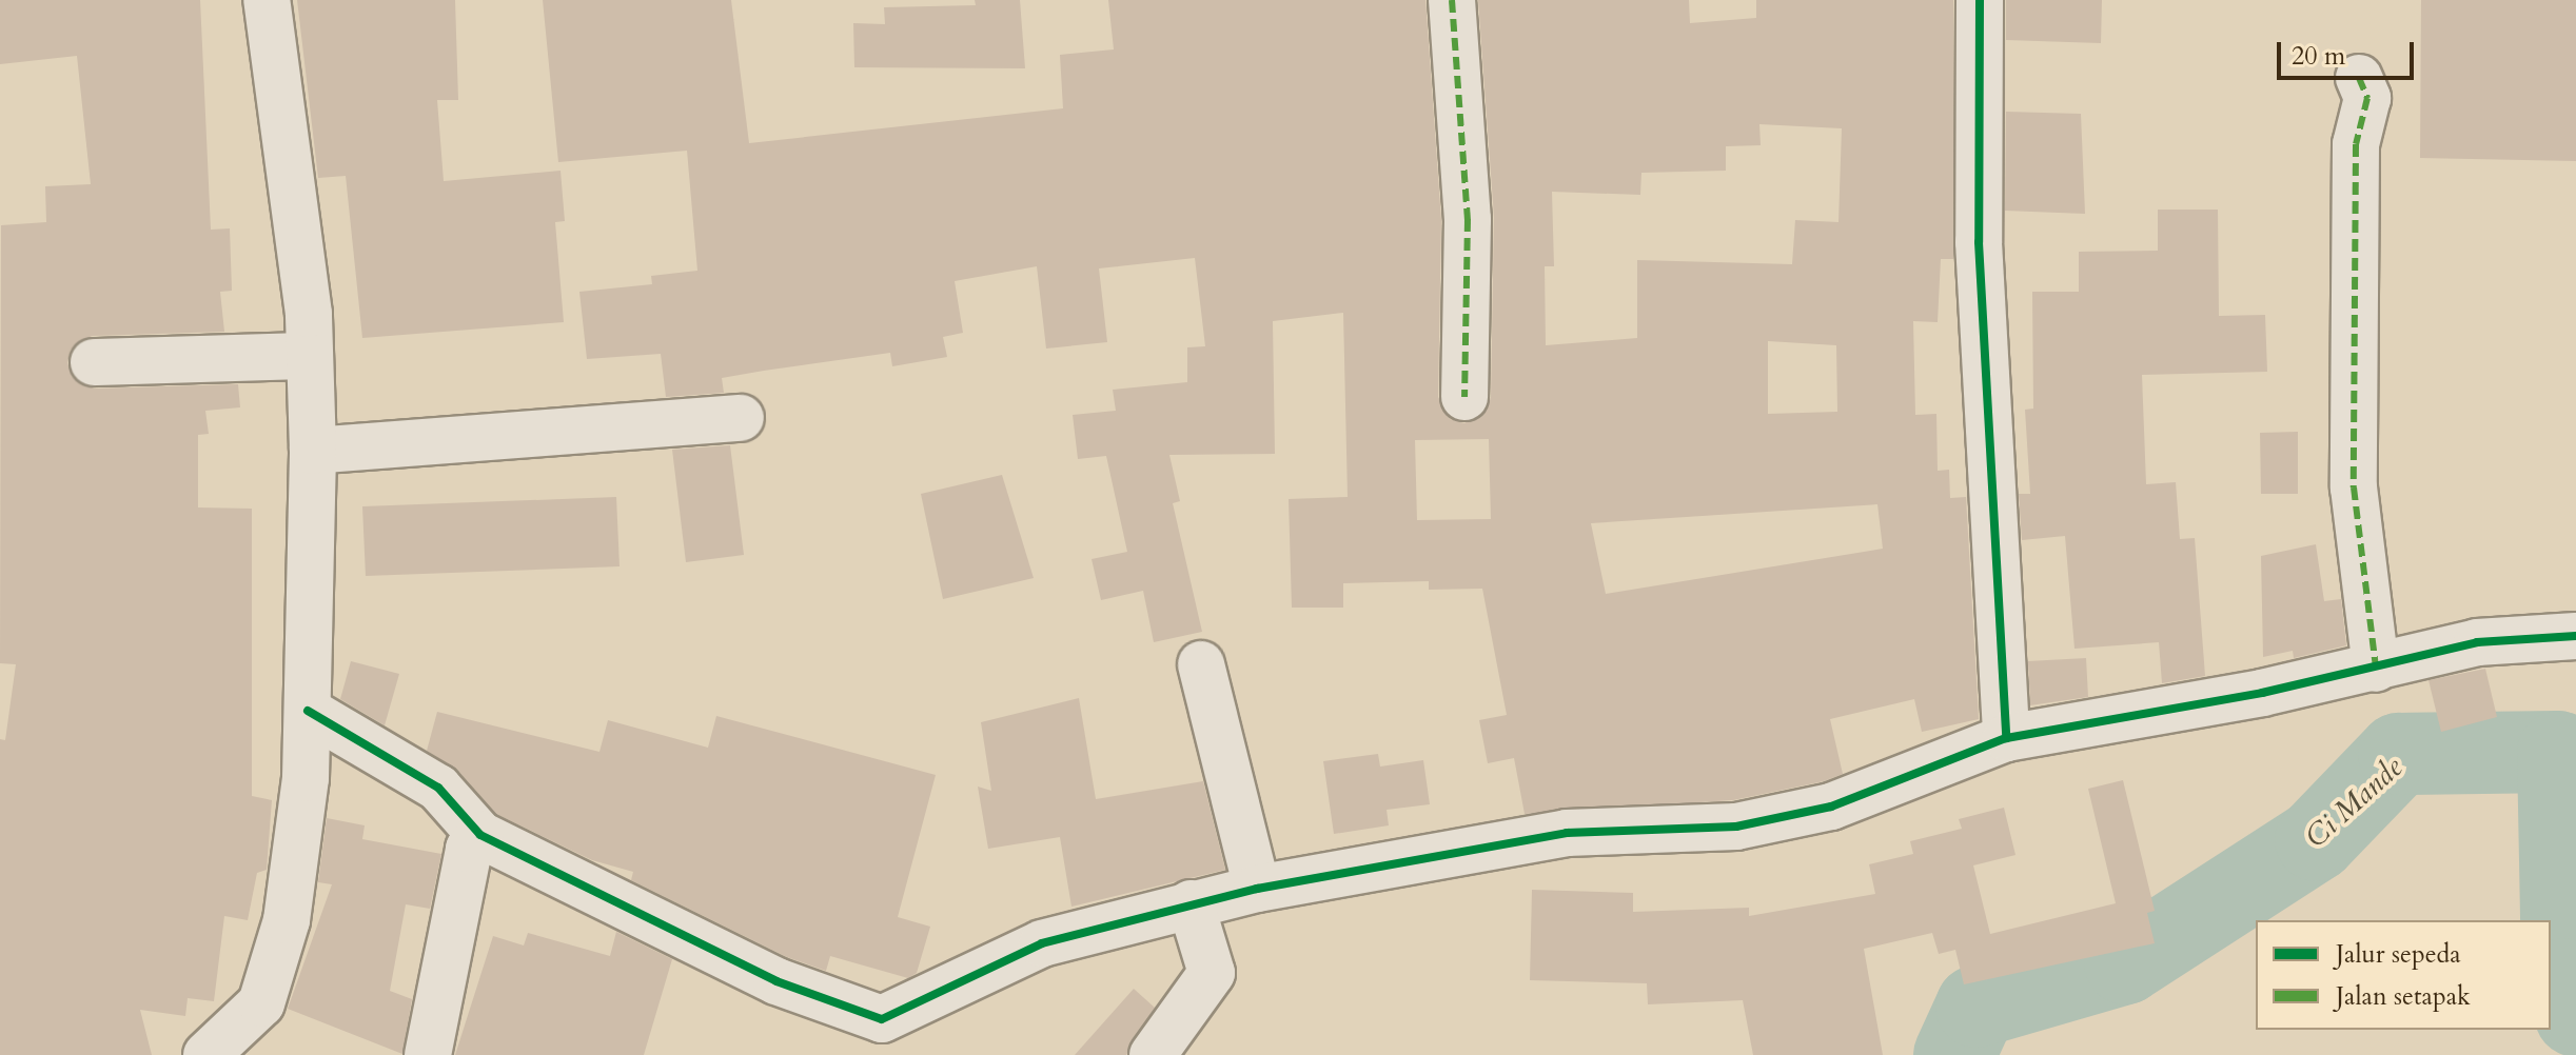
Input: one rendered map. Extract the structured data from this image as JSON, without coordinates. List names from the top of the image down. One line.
{"water":["Ci Mande"],"legend":["Jalur sepeda","Jalan setapak"],"scale_bar":"20 m"}
